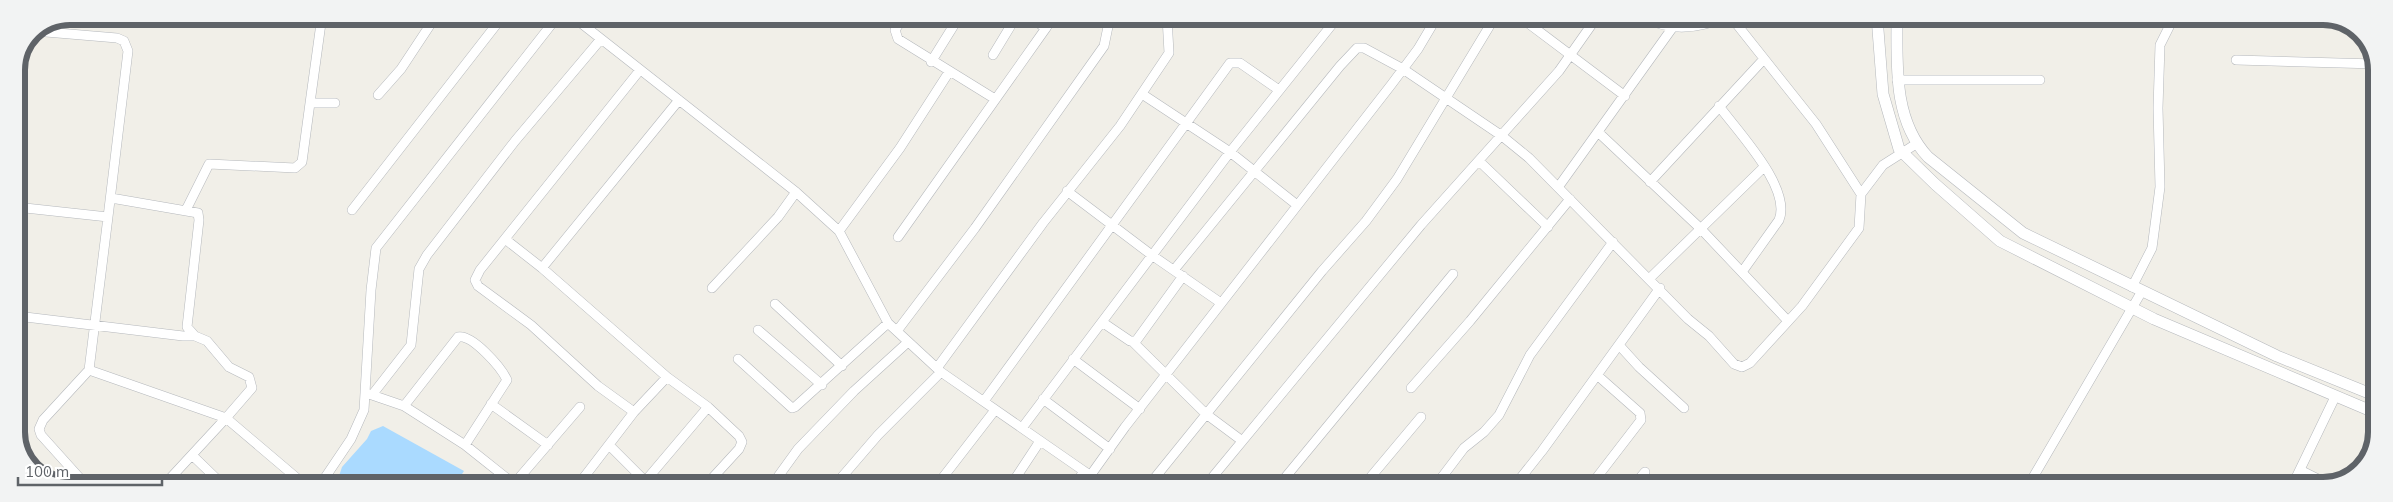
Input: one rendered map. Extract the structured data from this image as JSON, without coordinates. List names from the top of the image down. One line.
{"scale_bar":"100 m"}
